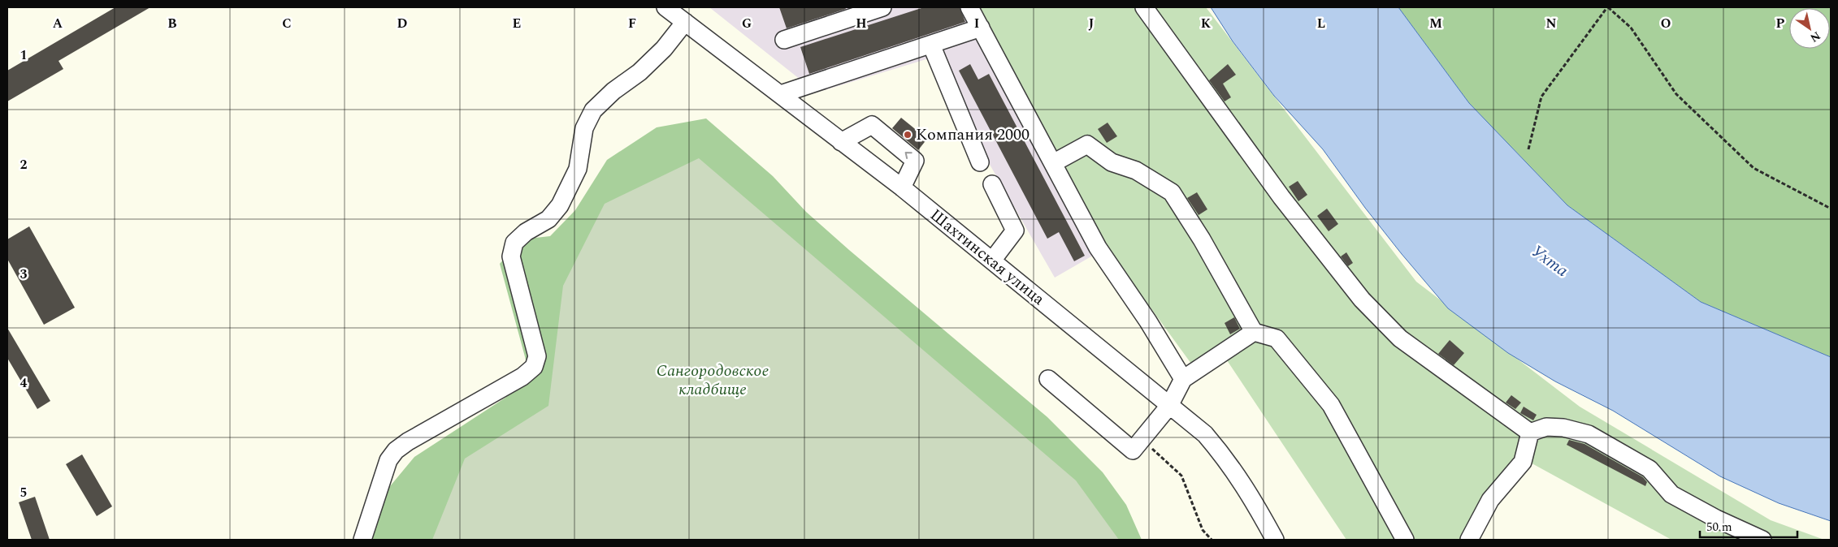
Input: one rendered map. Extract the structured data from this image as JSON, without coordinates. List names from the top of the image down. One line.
{"streets":{"street":["Шахтинская улица"]},"water":["Ухта"],"parks":["Сангородовское кладбище"],"places":["Компания 2000"],"scale_bar":"50 m","north":"bottom right","grid":{"columns":["A","B","C","D","E","F","G","H","I","J","K","L","M","N","O","P"],"rows":["1","2","3","4","5"]}}
